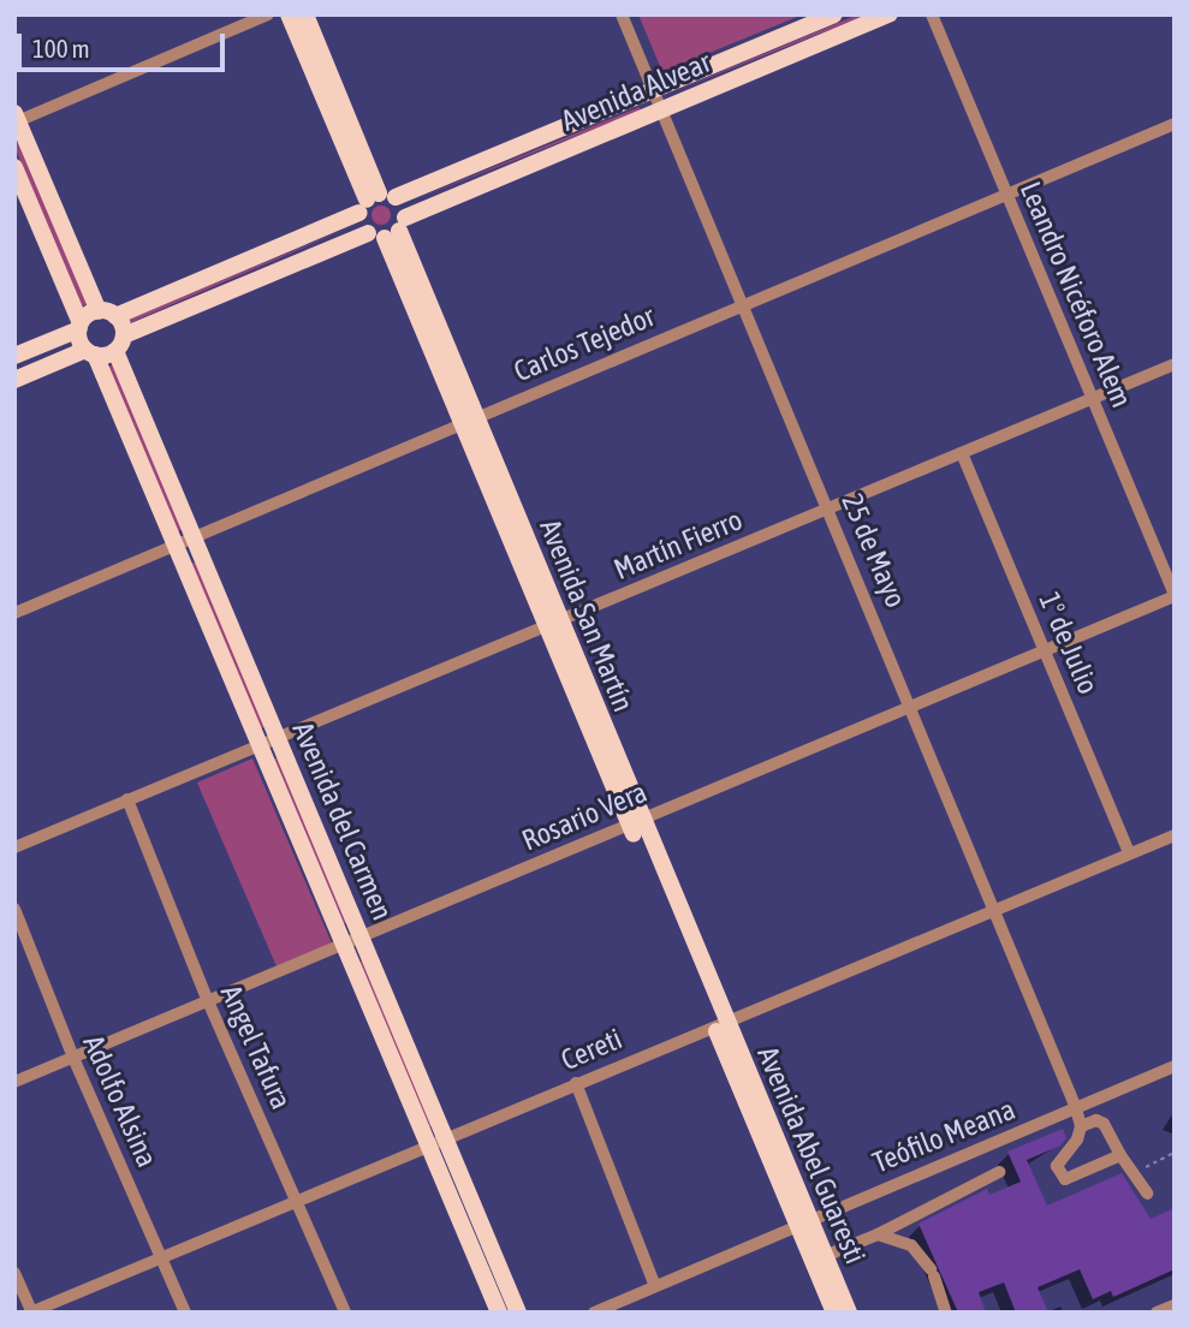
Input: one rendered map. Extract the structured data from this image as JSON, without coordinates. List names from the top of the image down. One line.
{"streets":{"main road":["Avenida Alvear","Avenida San Martín","Avenida del Carmen","Avenida Abel Guaresti"],"street":["Leandro Nicéforo Alem","Carlos Tejedor","Martín Fierro","25 de Mayo","1° de Julio","Rosario Vera","Angel Tafura","Cereti","Adolfo Alsina","Teófilo Meana"]},"crossings":[["Avenida Alvear","25 de Mayo"],["Avenida Alvear","Avenida San Martín"],["Avenida Alvear","Avenida del Carmen"],["Leandro Nicéforo Alem","Carlos Tejedor"],["Leandro Nicéforo Alem","Martín Fierro"],["Leandro Nicéforo Alem","Rosario Vera"],["Carlos Tejedor","25 de Mayo"],["Carlos Tejedor","Avenida San Martín"],["Carlos Tejedor","Avenida del Carmen"],["Martín Fierro","25 de Mayo"],["Martín Fierro","Avenida San Martín"],["Martín Fierro","1° de Julio"],["Martín Fierro","Avenida del Carmen"],["Martín Fierro","Angel Tafura"],["25 de Mayo","Rosario Vera"],["25 de Mayo","Cereti"],["25 de Mayo","Teófilo Meana"],["Avenida San Martín","Rosario Vera"],["Avenida San Martín","Cereti"],["Avenida San Martín","Avenida Abel Guaresti"],["1° de Julio","Rosario Vera"],["1° de Julio","Cereti"],["Rosario Vera","Avenida del Carmen"],["Rosario Vera","Angel Tafura"],["Rosario Vera","Adolfo Alsina"],["Avenida del Carmen","Cereti"],["Angel Tafura","Cereti"],["Cereti","Adolfo Alsina"],["Cereti","Avenida Abel Guaresti"],["Teófilo Meana","Avenida Abel Guaresti"]],"scale_bar":"100 m"}
